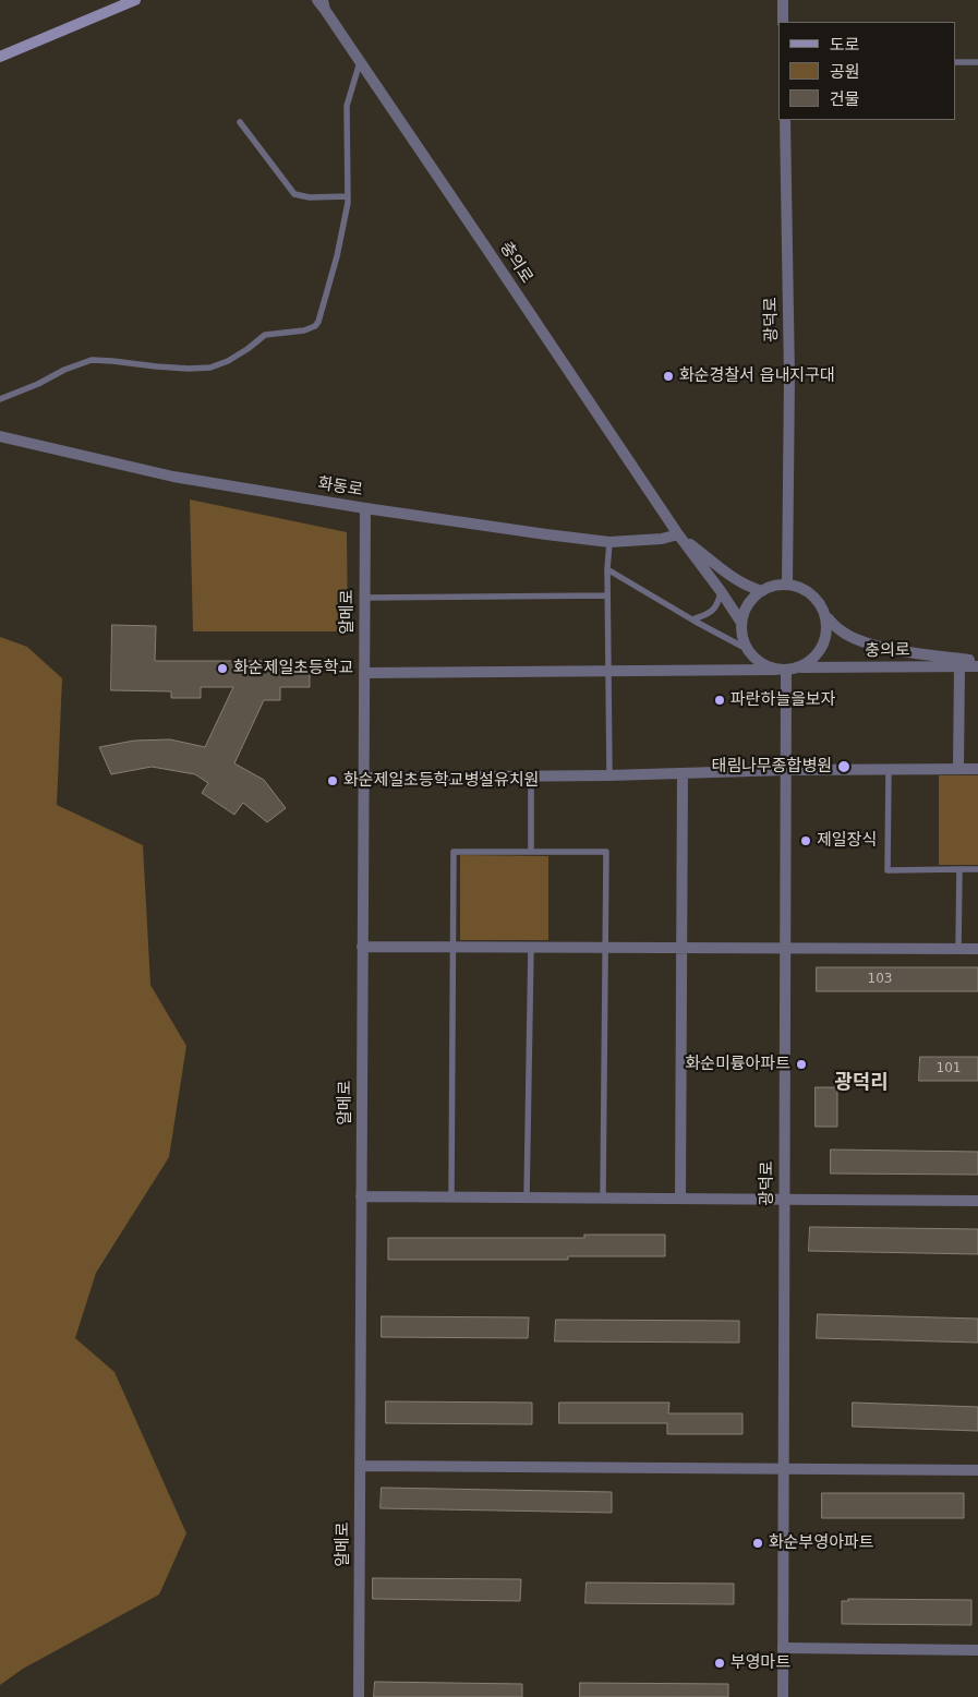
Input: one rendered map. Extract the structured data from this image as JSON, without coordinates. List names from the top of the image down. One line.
{"streets":{"street":["충의로","광덕로","화동로","알메로"]},"crossings":[["충의로","광덕로"],["충의로","화동로"],["충의로","알메로"],["화동로","알메로"]],"districts":["광덕리"],"places":["화순경찰서 읍내지구대","화순제일초등학교","파란하늘을보자","태림나무종합병원","화순제일초등학교병설유치원","제일장식","화순미륭아파트","화순부영아파트","부영마트"],"house_numbers":["103","101"],"legend":["도로","공원","건물"]}
